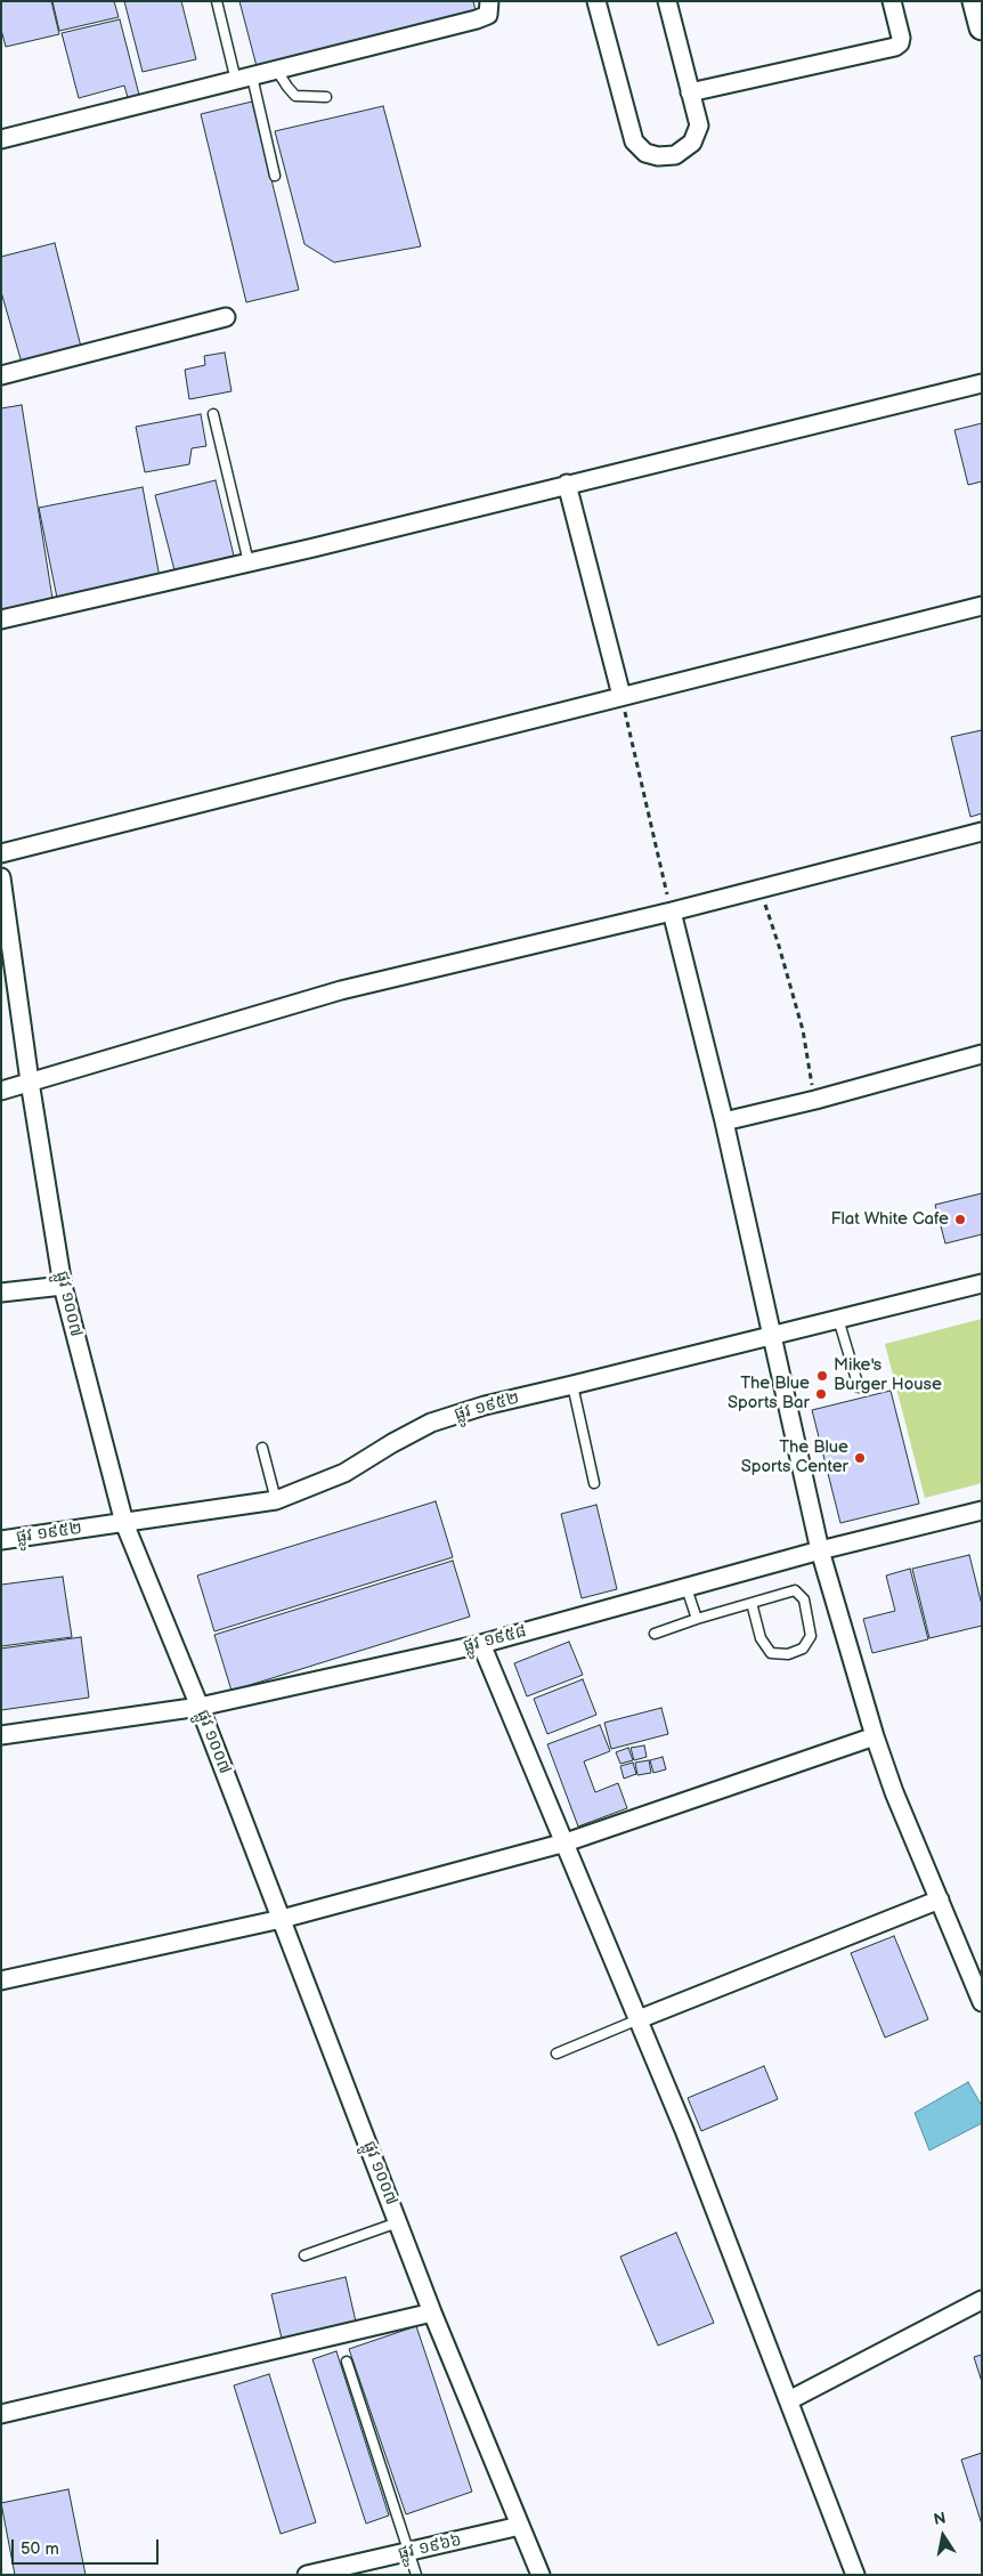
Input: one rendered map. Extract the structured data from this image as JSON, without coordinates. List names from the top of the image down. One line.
{"streets":{"street":["ផ្លូវ ១០០៧","ផ្លូវ ១៩៥២","ផ្លូវ ១៩៥៨","ផ្លូវ ១៩៦៦"]},"crossings":[["ផ្លូវ ១០០៧","ផ្លូវ ១៩៥២"],["ផ្លូវ ១០០៧","ផ្លូវ ១៩៥៨"],["ផ្លូវ ១០០៧","ផ្លូវ ១៩៦៦"]],"places":["Flat White Cafe","Mike's Burger House","The Blue Sports Bar","The Blue Sports Center"],"scale_bar":"50 m","north":"top"}
